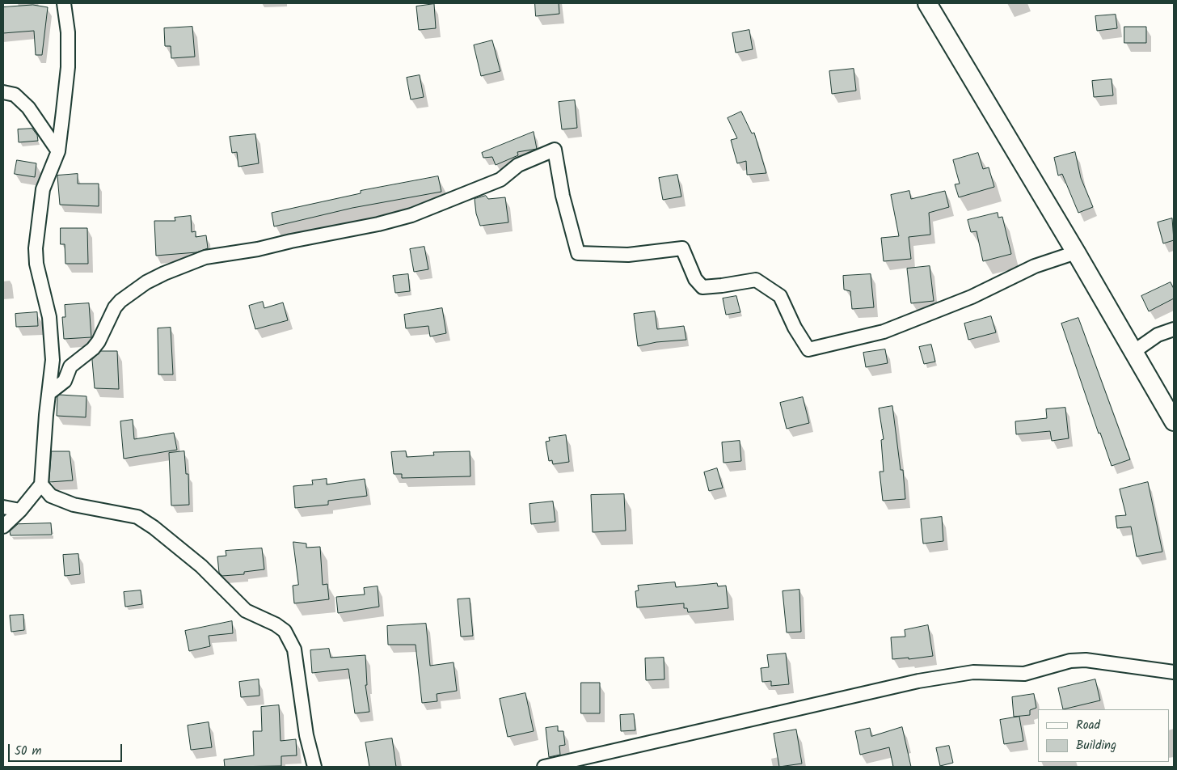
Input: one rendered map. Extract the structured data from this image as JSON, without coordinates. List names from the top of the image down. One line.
{"legend":["Road","Building"],"scale_bar":"50 m"}
